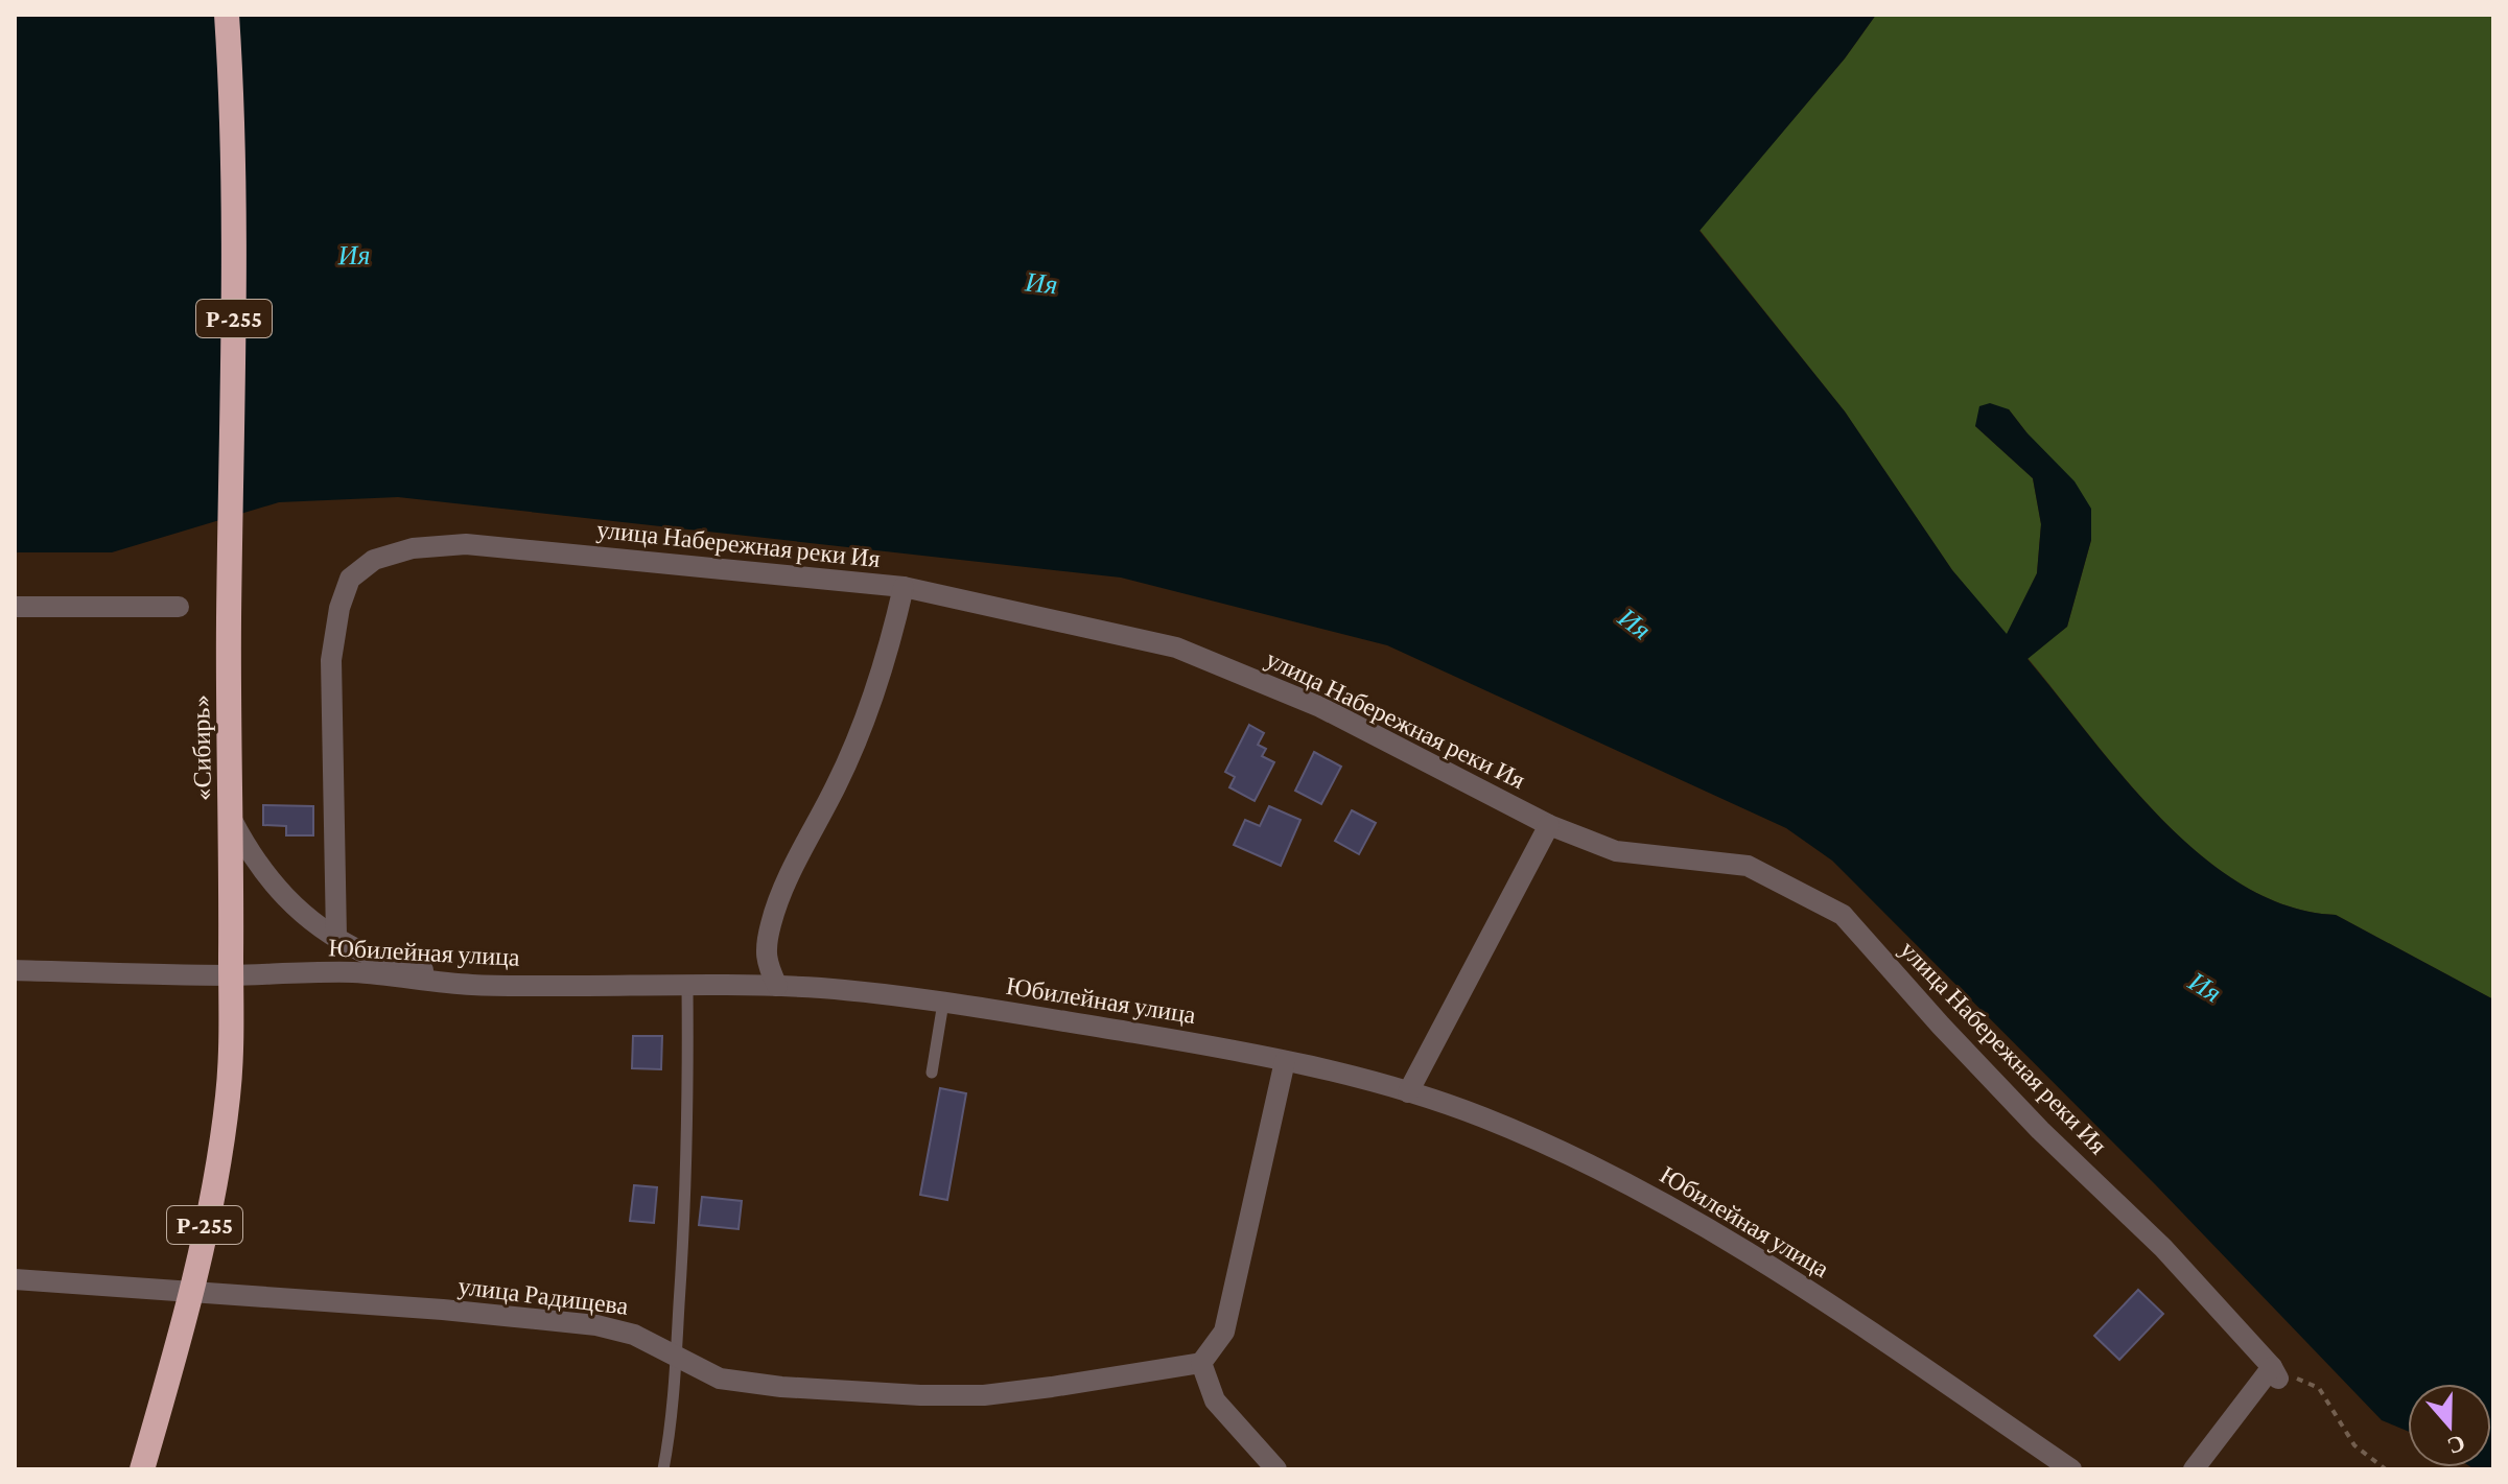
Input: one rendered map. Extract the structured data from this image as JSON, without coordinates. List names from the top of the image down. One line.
{"streets":{"highway":["Р-255","«Сибирь»"],"street":["улица Набережная реки Ия","Юбилейная улица","улица Радищева"]},"crossings":[["«Сибирь»","Юбилейная улица"],["«Сибирь»","улица Радищева"]],"water":["Ия"],"north":"bottom"}
